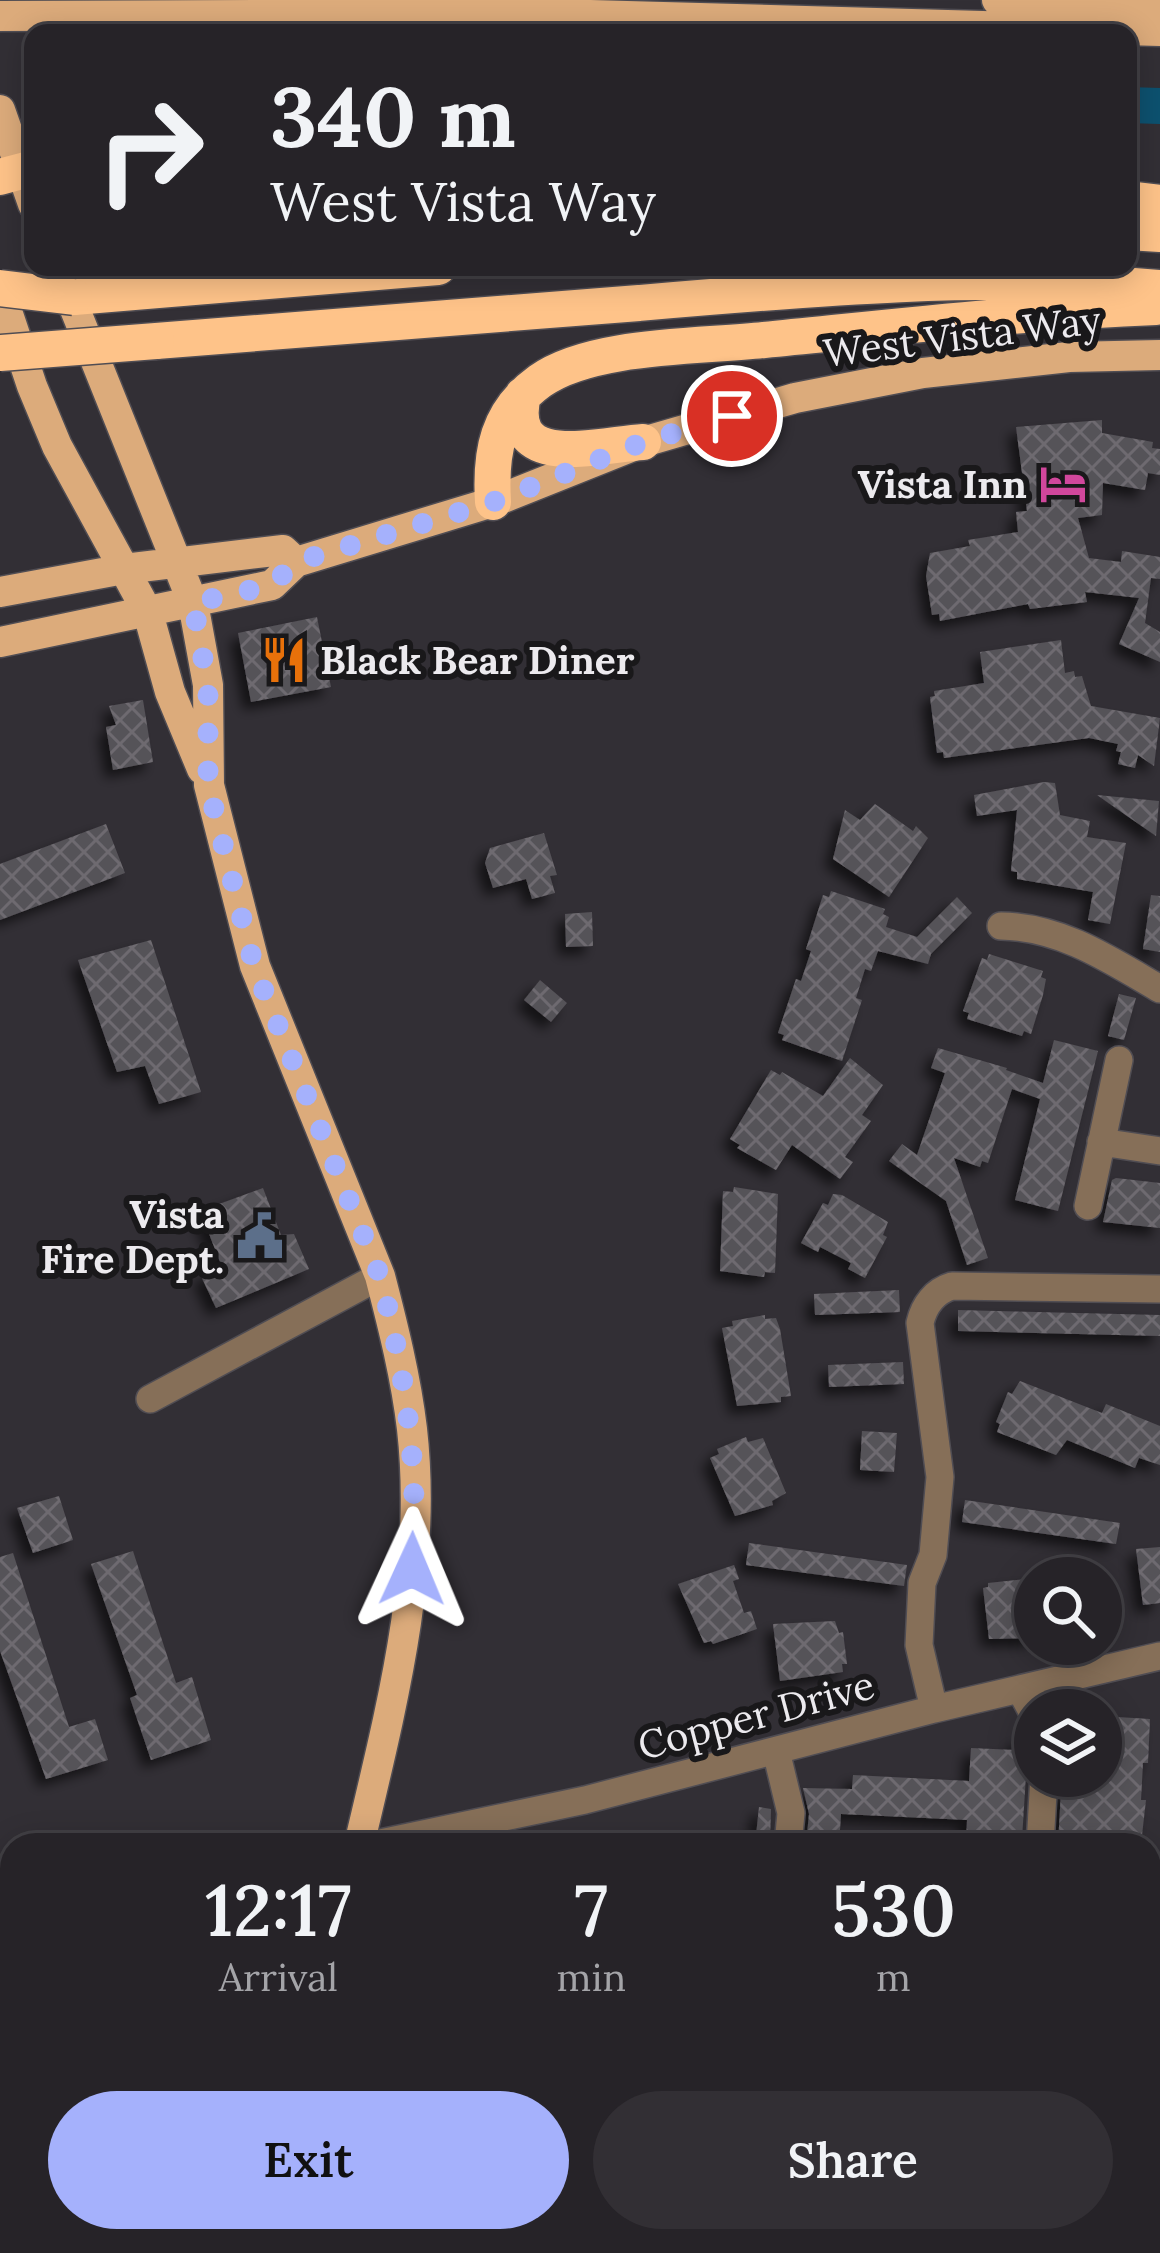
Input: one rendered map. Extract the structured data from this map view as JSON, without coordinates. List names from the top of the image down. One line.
{"streets":{"main road":["West Vista Way"],"street":["Copper Drive"]},"places":{"hotel":["Vista Inn"],"restaurant":["Black Bear Diner"],"public building":["Vista Fire Dept."]},"page":{"turn":["340 m","West Vista Way"],"eta":["12:17","Arrival","7","min","530","m"],"buttons":["Exit","Share"]}}
